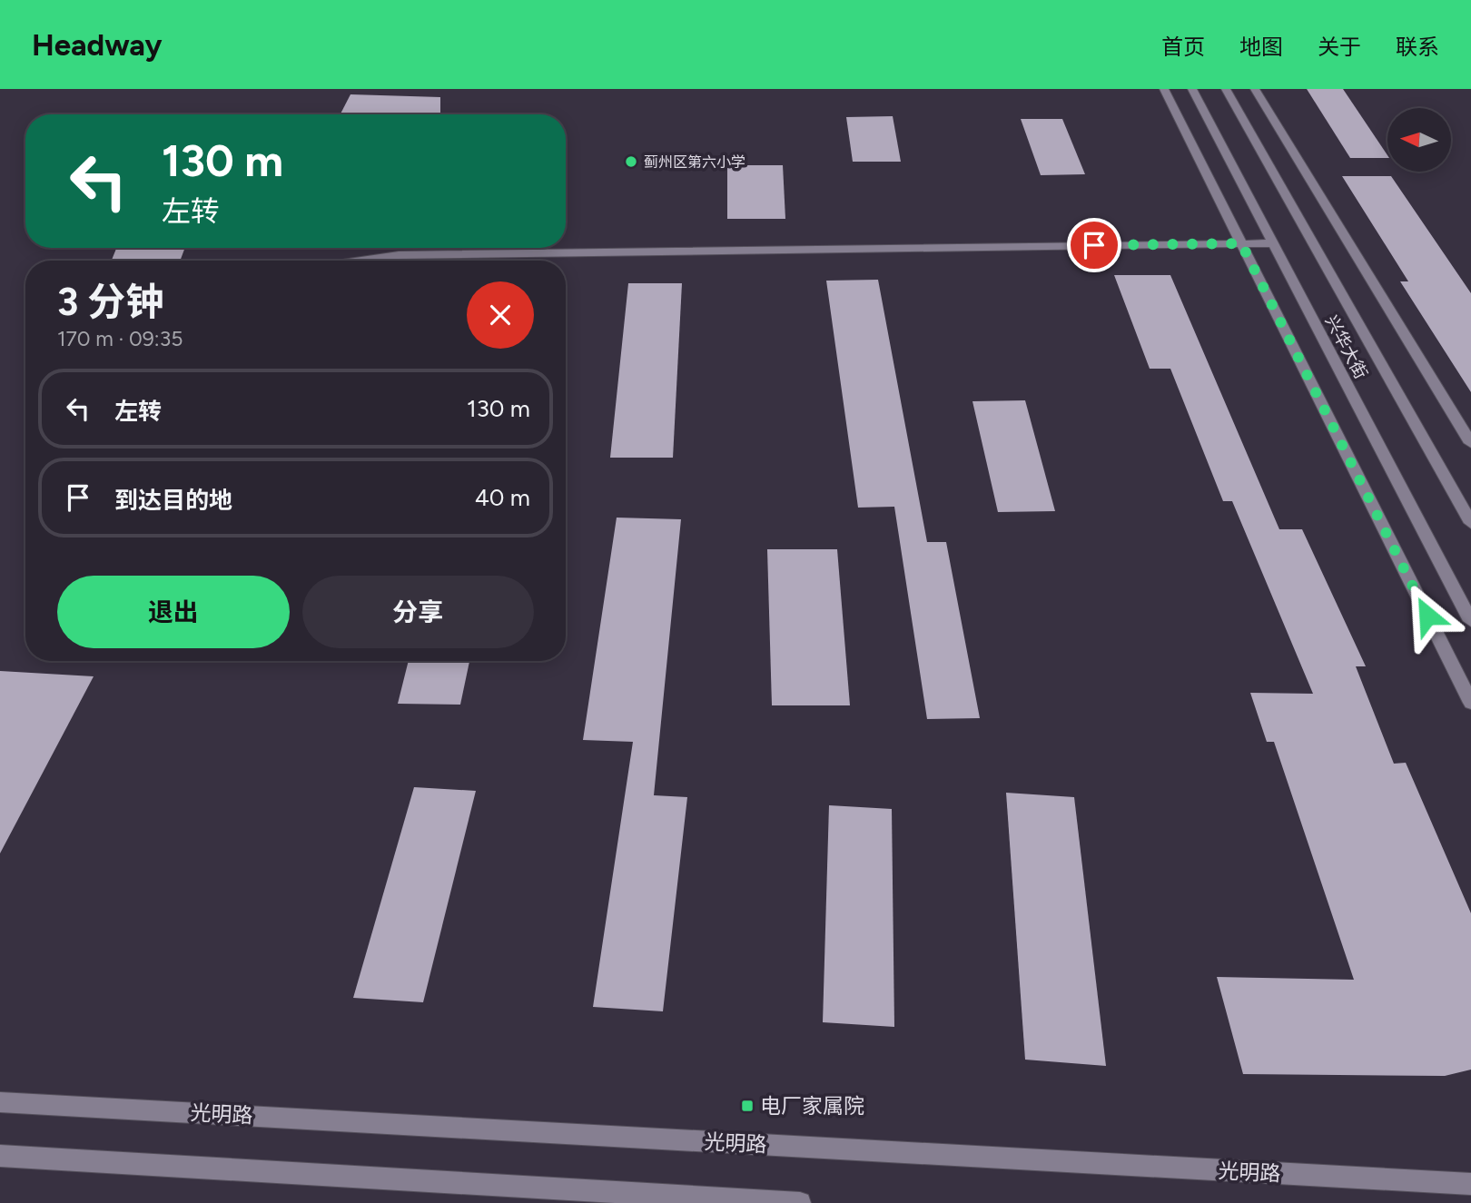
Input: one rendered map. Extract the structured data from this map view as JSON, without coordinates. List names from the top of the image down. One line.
{"streets":{"street":["兴华大街","光明路"]},"places":{"other":["蓟州区第六小学"],"transit":["电厂家属院"]},"north":"left","page":{"header":"Headway","nav":["首页","地图","关于","联系"],"turn":["130 m","左转"],"heading":["3 分钟","170 m · 09:35"],"list":[{"name":"左转","value":"130 m"},{"name":"到达目的地","value":"40 m"}],"buttons":["退出","分享"]}}
